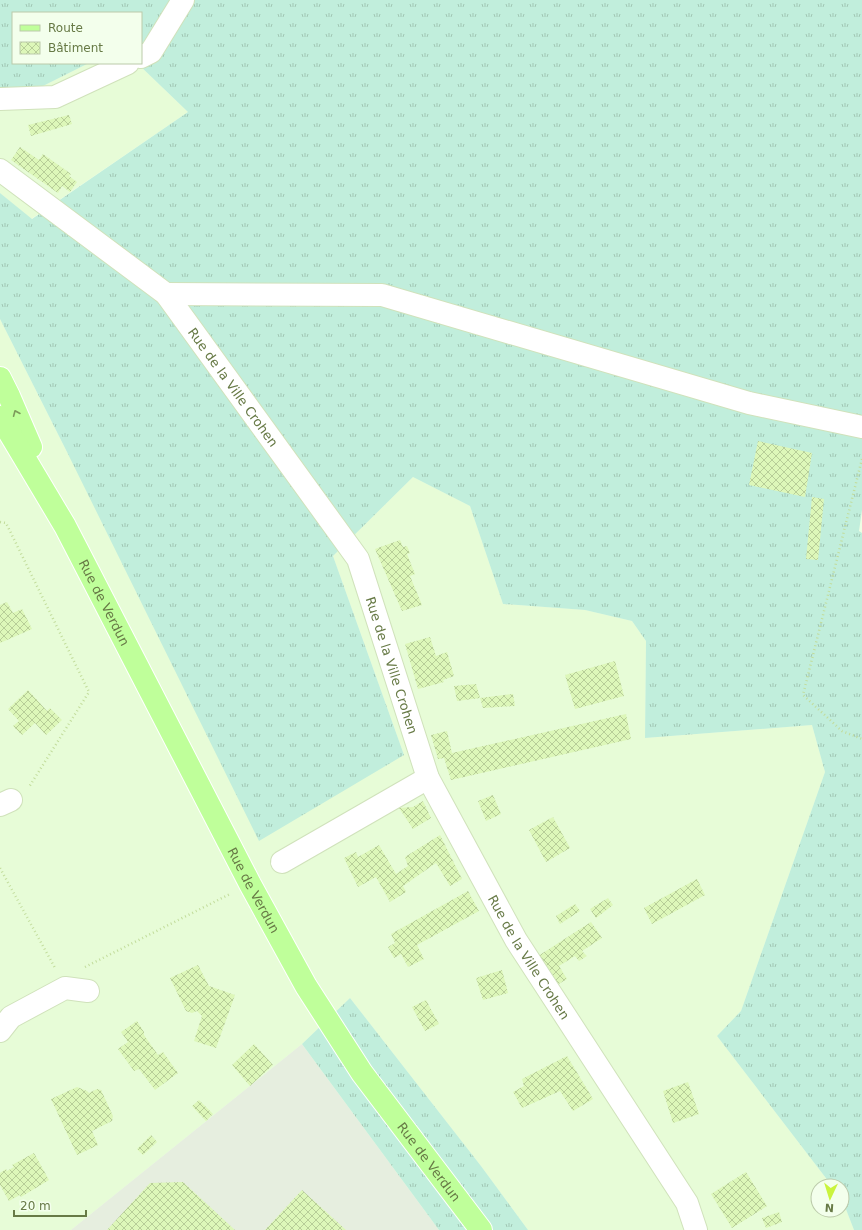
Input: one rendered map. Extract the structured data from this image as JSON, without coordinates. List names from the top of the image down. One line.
{"streets":{"main road":["Rue de Verdun"],"street":["Rue de la Ville Crohen"]},"legend":["Route","Bâtiment"],"scale_bar":"20 m","north":"bottom"}
